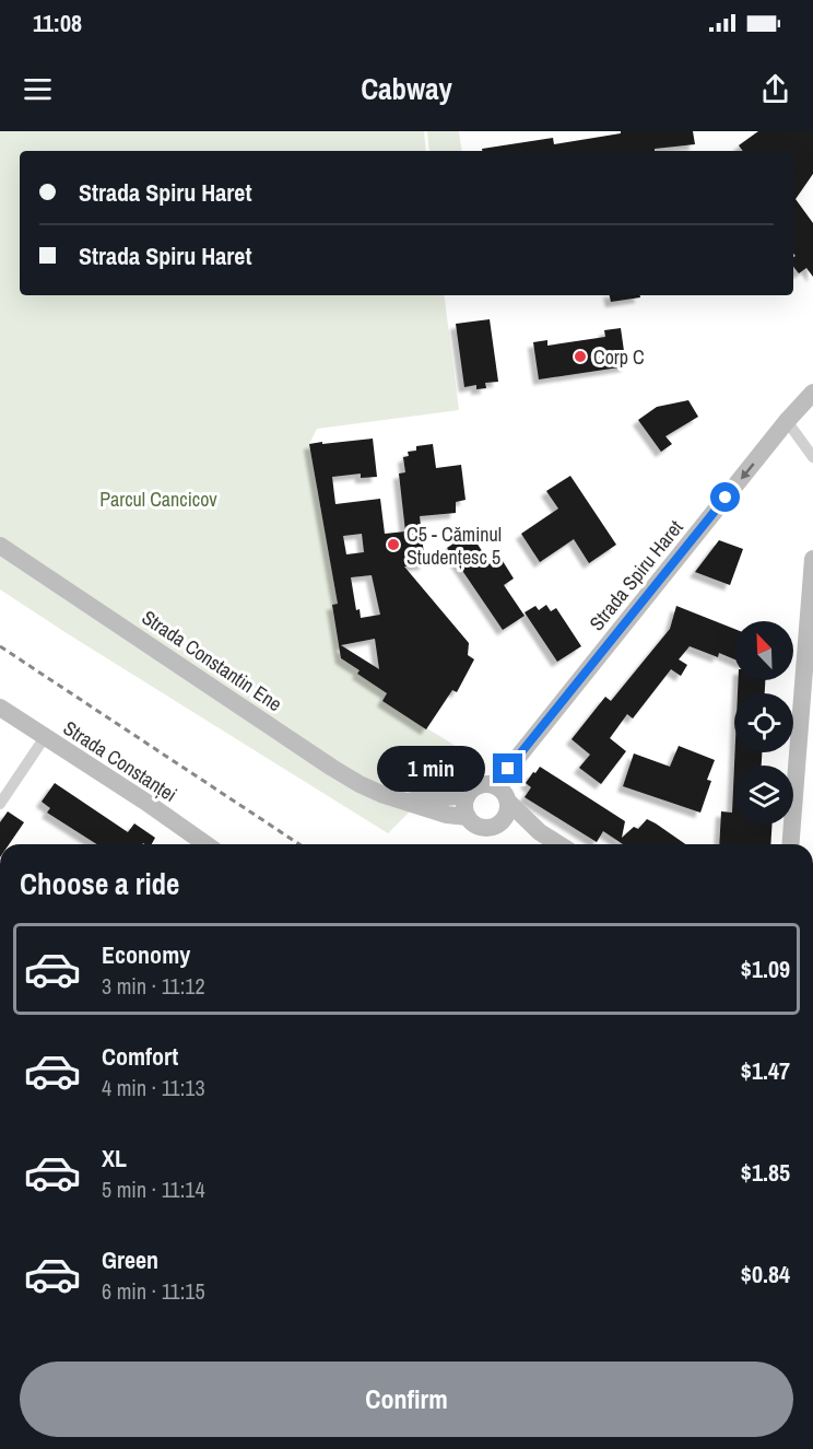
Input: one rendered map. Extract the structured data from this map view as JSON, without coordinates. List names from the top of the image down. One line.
{"streets":{"street":["Strada Spiru Haret","Strada Constantin Ene","Strada Constanței"]},"crossings":[["Strada Spiru Haret","Strada Constantin Ene"]],"one_way":["Strada Spiru Haret"],"parks":["Parcul Cancicov"],"places":["Corp C","C5 - Căminul Studențesc 5"],"north":"top left","page":{"status":"11:08","header":"Cabway","banner":["Strada Spiru Haret","Strada Spiru Haret"],"bubble":"1 min","heading":"Choose a ride","list":[{"name":"Economy","note":"3 min · 11:12","value":"$1.09"},{"name":"Comfort","note":"4 min · 11:13","value":"$1.47"},{"name":"XL","note":"5 min · 11:14","value":"$1.85"},{"name":"Green","note":"6 min · 11:15","value":"$0.84"}],"buttons":"Confirm"}}
